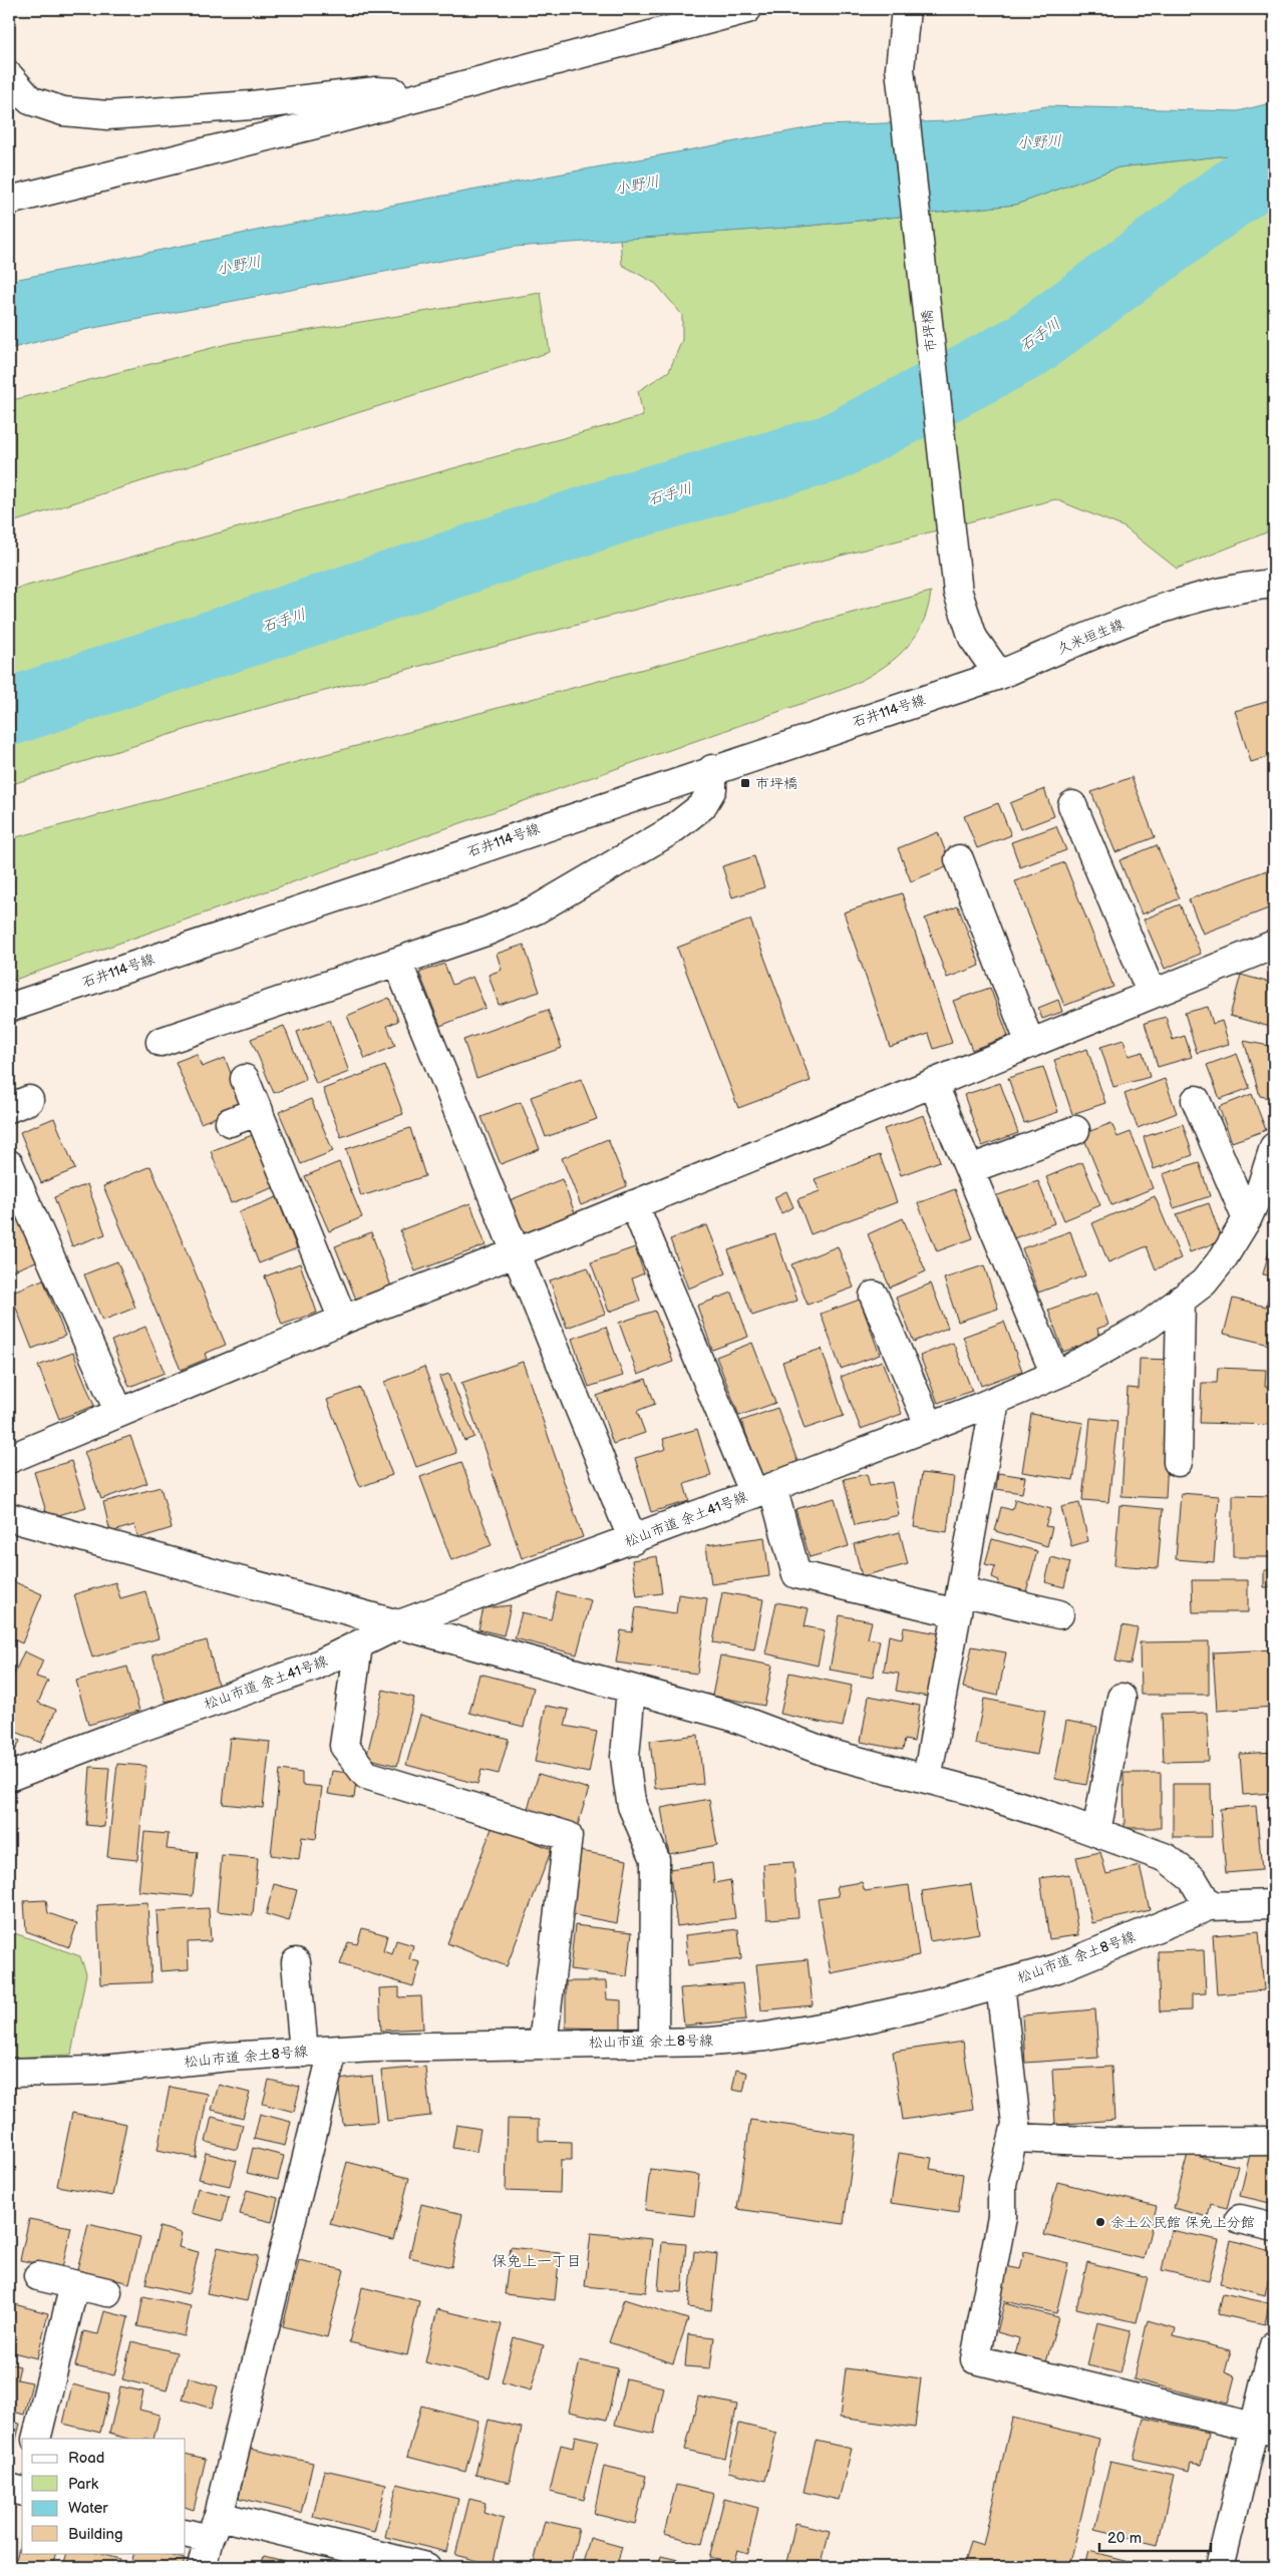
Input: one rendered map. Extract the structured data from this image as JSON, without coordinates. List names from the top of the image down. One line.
{"streets":{"street":["市坪橋","久米垣生線","石井114号線","松山市道 余土41号線","松山市道 余土8号線"]},"crossings":[["市坪橋","久米垣生線"],["市坪橋","石井114号線"],["久米垣生線","石井114号線"]],"districts":["保免上一丁目"],"water":["小野川","石手川"],"places":{"transit":["市坪橋"],"other":["余土公民館 保免上分館"]},"legend":["Road","Park","Water","Building"],"scale_bar":"20 m"}
